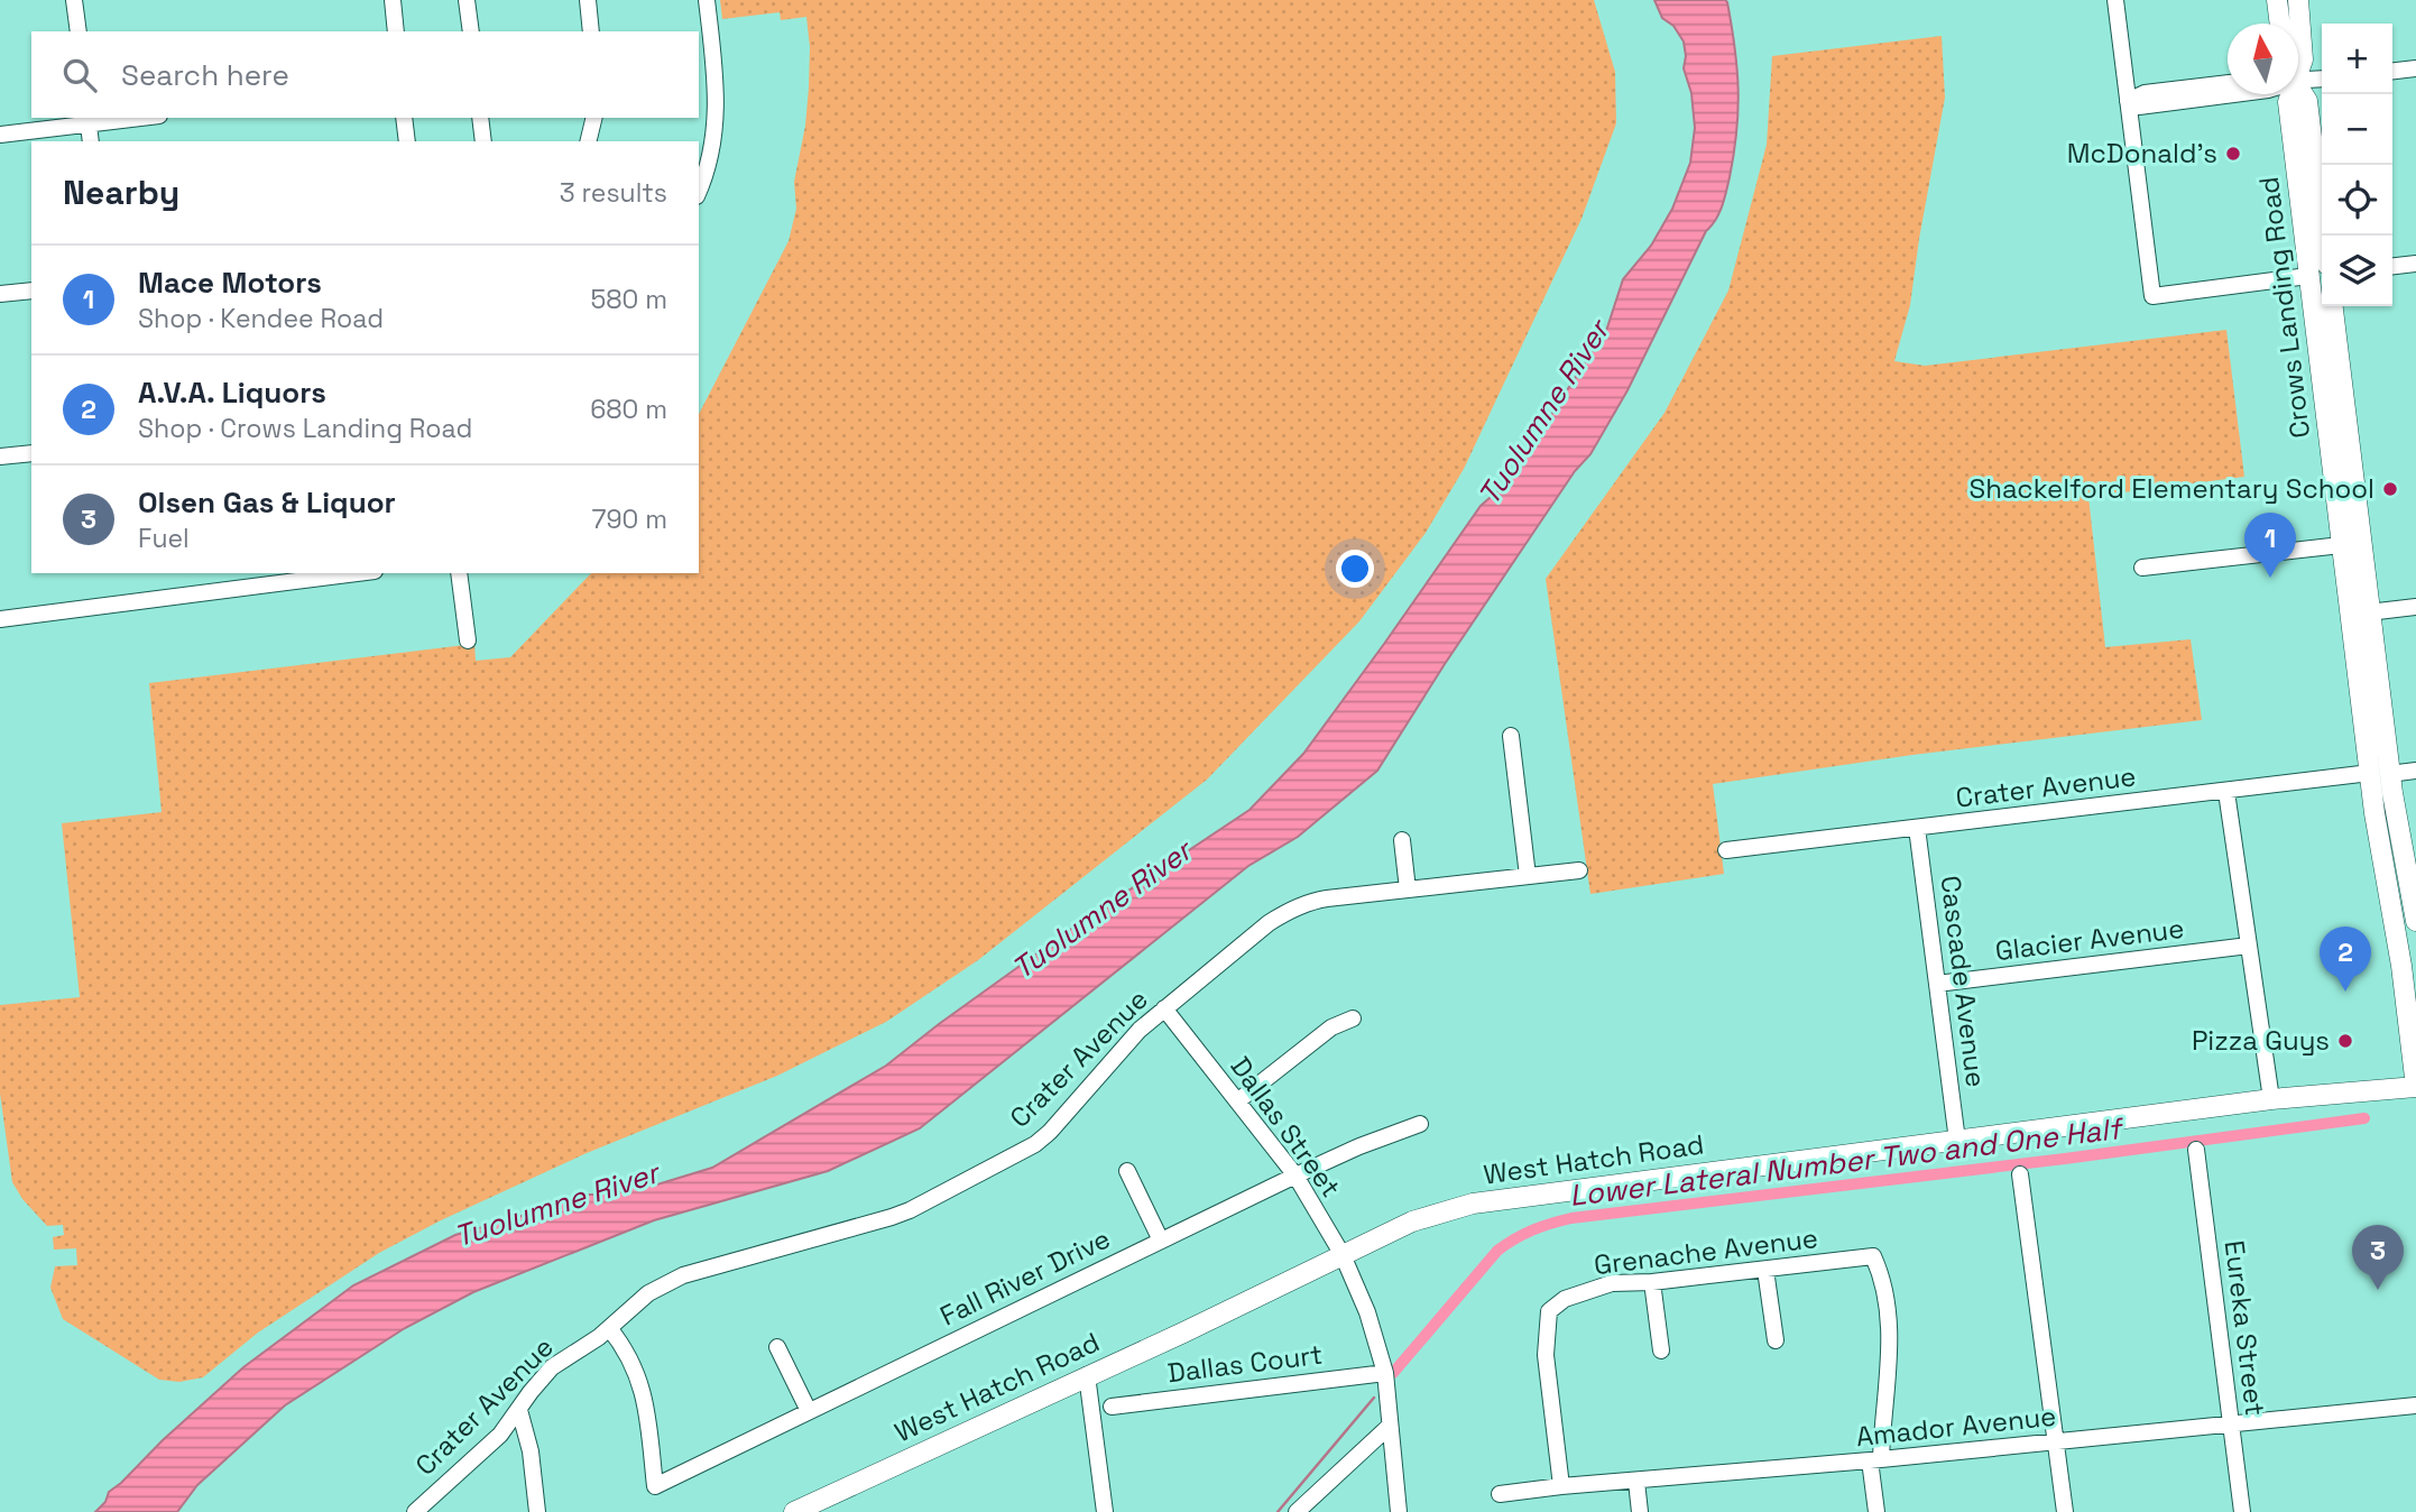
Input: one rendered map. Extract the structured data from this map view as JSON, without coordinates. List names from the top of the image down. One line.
{"streets":{"main road":["Crows Landing Road","West Hatch Road"],"street":["Crater Avenue","Glacier Avenue","Cascade Avenue","Dallas Street","Grenache Avenue","Fall River Drive","Eureka Street","Dallas Court","Amador Avenue"]},"crossings":[["Crows Landing Road","Crater Avenue"],["Crows Landing Road","West Hatch Road"],["Crater Avenue","Cascade Avenue"],["Crater Avenue","Dallas Street"],["Crater Avenue","Fall River Drive"],["Glacier Avenue","Cascade Avenue"],["Cascade Avenue","West Hatch Road"],["Dallas Street","West Hatch Road"],["Dallas Street","Fall River Drive"],["Dallas Street","Dallas Court"],["Grenache Avenue","Amador Avenue"],["Eureka Street","Amador Avenue"]],"water":["Tuolumne River","Lower Lateral Number Two and One Half"],"places":["McDonald's","Shackelford Elementary School","Pizza Guys"],"north":"top","page":{"map_buttons":["+","−"],"search":"Search here","heading":["Nearby","3 results"],"list":[{"mark":"1","name":"Mace Motors","note":"Shop · Kendee Road","value":"580 m"},{"mark":"2","name":"A.V.A. Liquors","note":"Shop · Crows Landing Road","value":"680 m"},{"mark":"3","name":"Olsen Gas & Liquor","note":"Fuel","value":"790 m"}],"pins":["1","2","3"]}}
